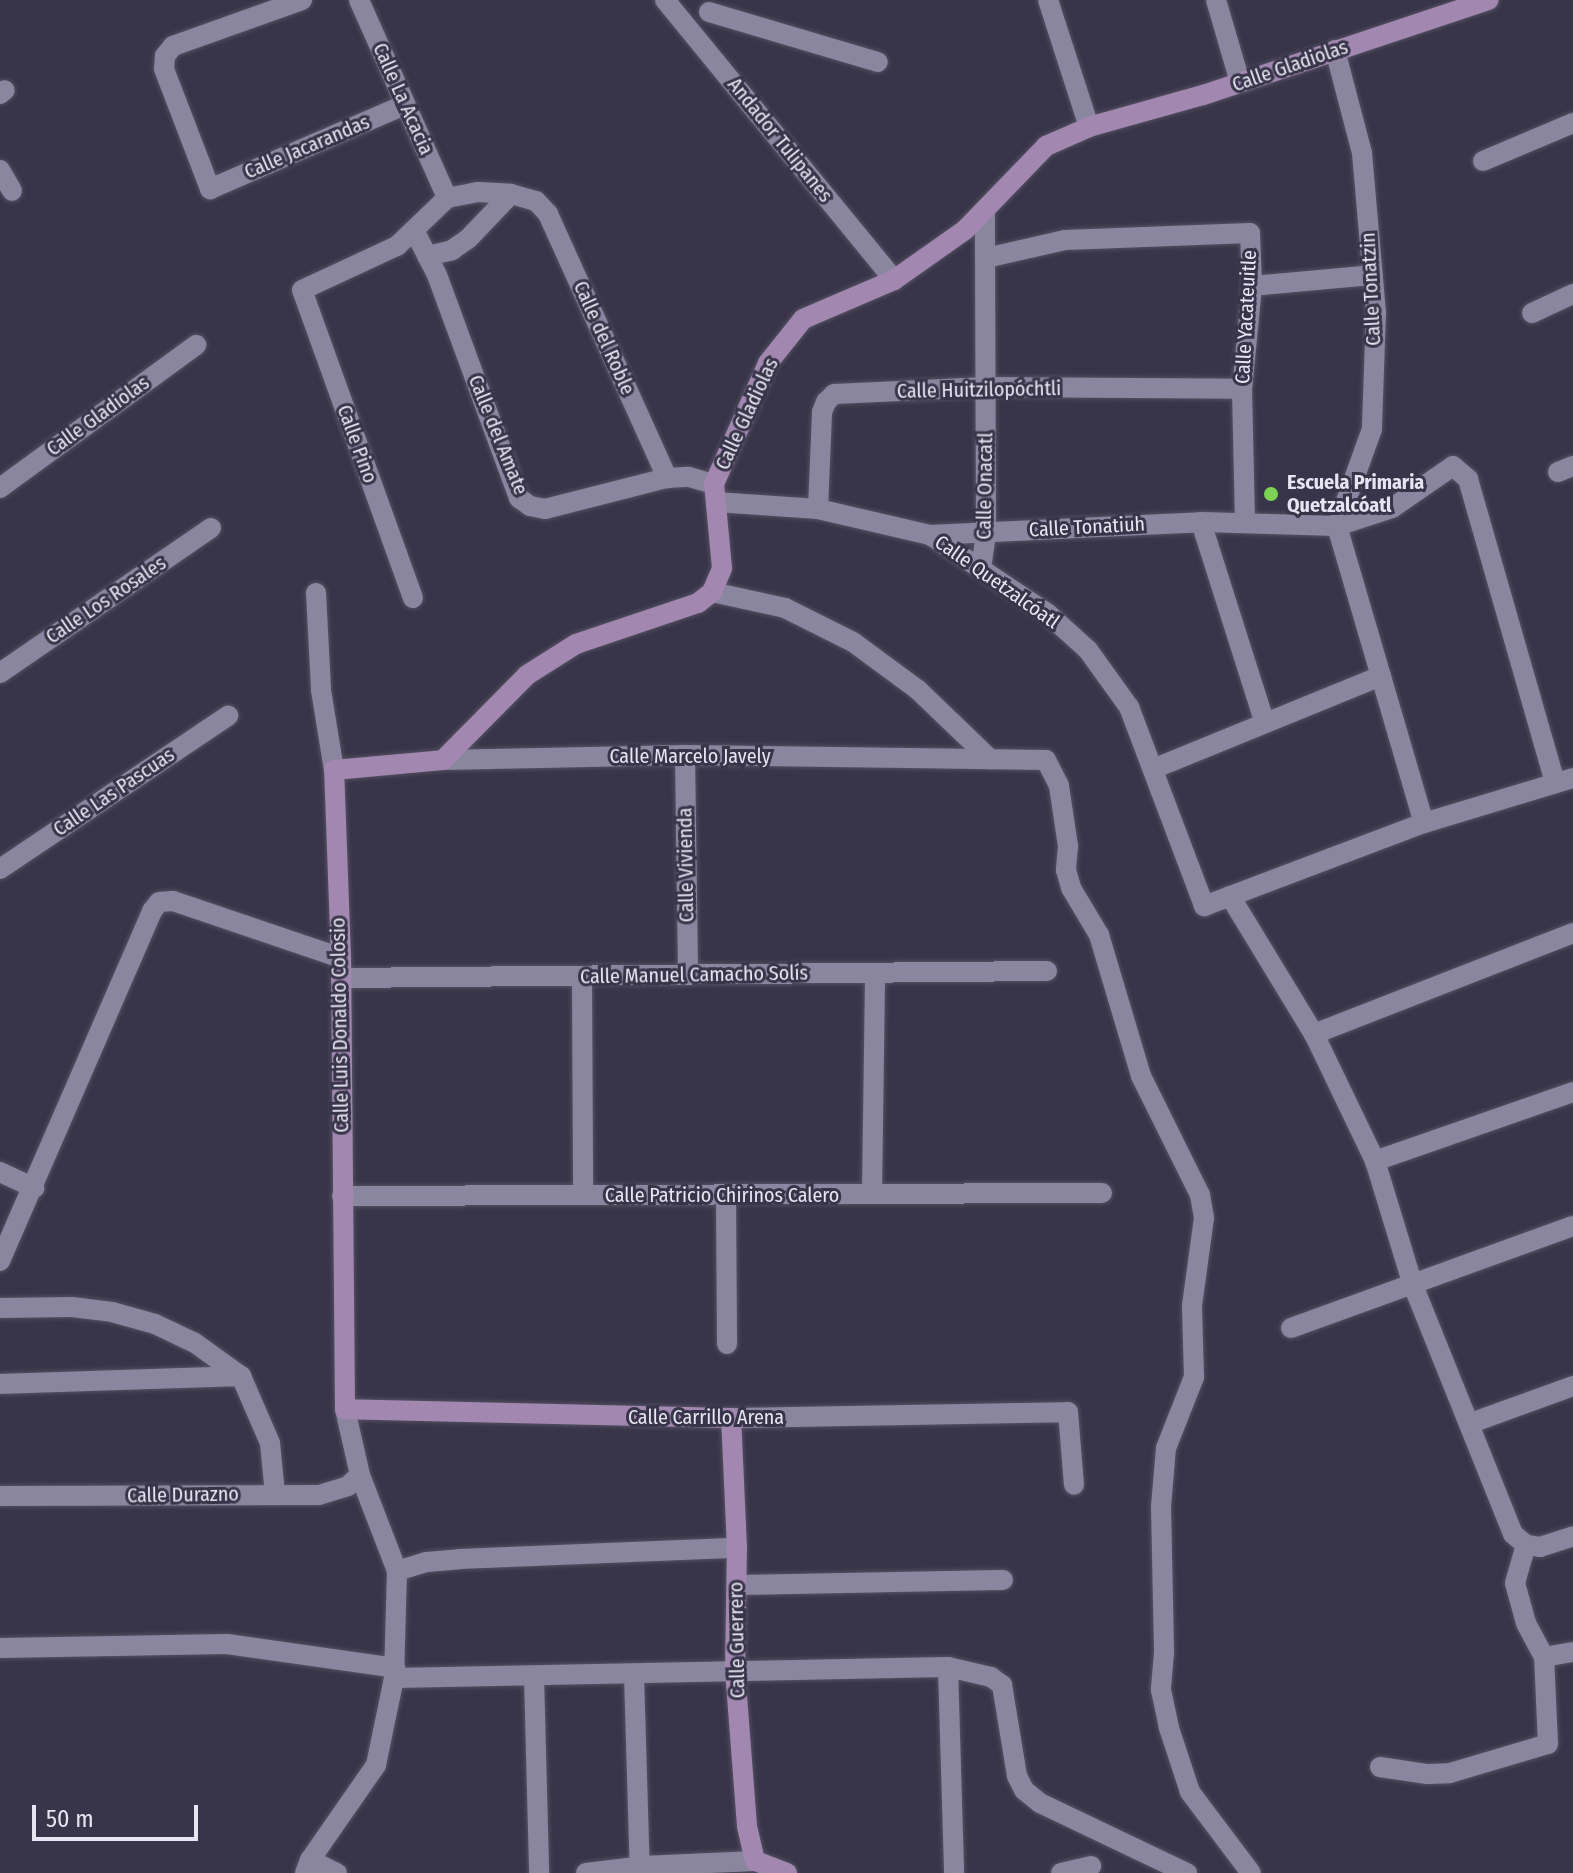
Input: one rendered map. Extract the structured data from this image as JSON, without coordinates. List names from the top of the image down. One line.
{"streets":{"street":["Calle Gladiolas","Calle La Acacia","Andador Tulipanes","Calle Jacarandas","Calle Tonatzin","Calle Yacateuitle","Calle del Roble","Calle Huitzilopóchtli","Calle del Amate","Calle Pino","Calle Onacatl","Calle Tonatiuh","Calle Quetzalcóatl","Calle Los Rosales","Calle Marcelo Javely","Calle Las Pascuas","Calle Vivienda","Calle Manuel Camacho Solís","Calle Luis Donaldo Colosio","Calle Patricio Chirinos Calero","Calle Carrillo Arena","Calle Durazno","Calle Guerrero"]},"crossings":[["Calle Gladiolas","Andador Tulipanes"],["Calle Gladiolas","Calle Tonatzin"],["Calle Gladiolas","Calle del Amate"],["Calle Gladiolas","Calle Onacatl"],["Calle Gladiolas","Calle Quetzalcóatl"],["Calle La Acacia","Calle Jacarandas"],["Calle Tonatzin","Calle Tonatiuh"],["Calle Yacateuitle","Calle Huitzilopóchtli"],["Calle Yacateuitle","Calle Onacatl"],["Calle Yacateuitle","Calle Tonatiuh"],["Calle del Roble","Calle del Amate"],["Calle Huitzilopóchtli","Calle Onacatl"],["Calle Huitzilopóchtli","Calle Quetzalcóatl"],["Calle del Amate","Calle Pino"],["Calle del Amate","Calle Quetzalcóatl"],["Calle Onacatl","Calle Tonatiuh"],["Calle Onacatl","Calle Quetzalcóatl"],["Calle Tonatiuh","Calle Quetzalcóatl"],["Calle Marcelo Javely","Calle Vivienda"],["Calle Marcelo Javely","Calle Luis Donaldo Colosio"],["Calle Vivienda","Calle Manuel Camacho Solís"],["Calle Manuel Camacho Solís","Calle Luis Donaldo Colosio"],["Calle Luis Donaldo Colosio","Calle Patricio Chirinos Calero"],["Calle Luis Donaldo Colosio","Calle Carrillo Arena"],["Calle Carrillo Arena","Calle Guerrero"]],"places":["Escuela Primaria Quetzalcóatl"],"scale_bar":"50 m"}
